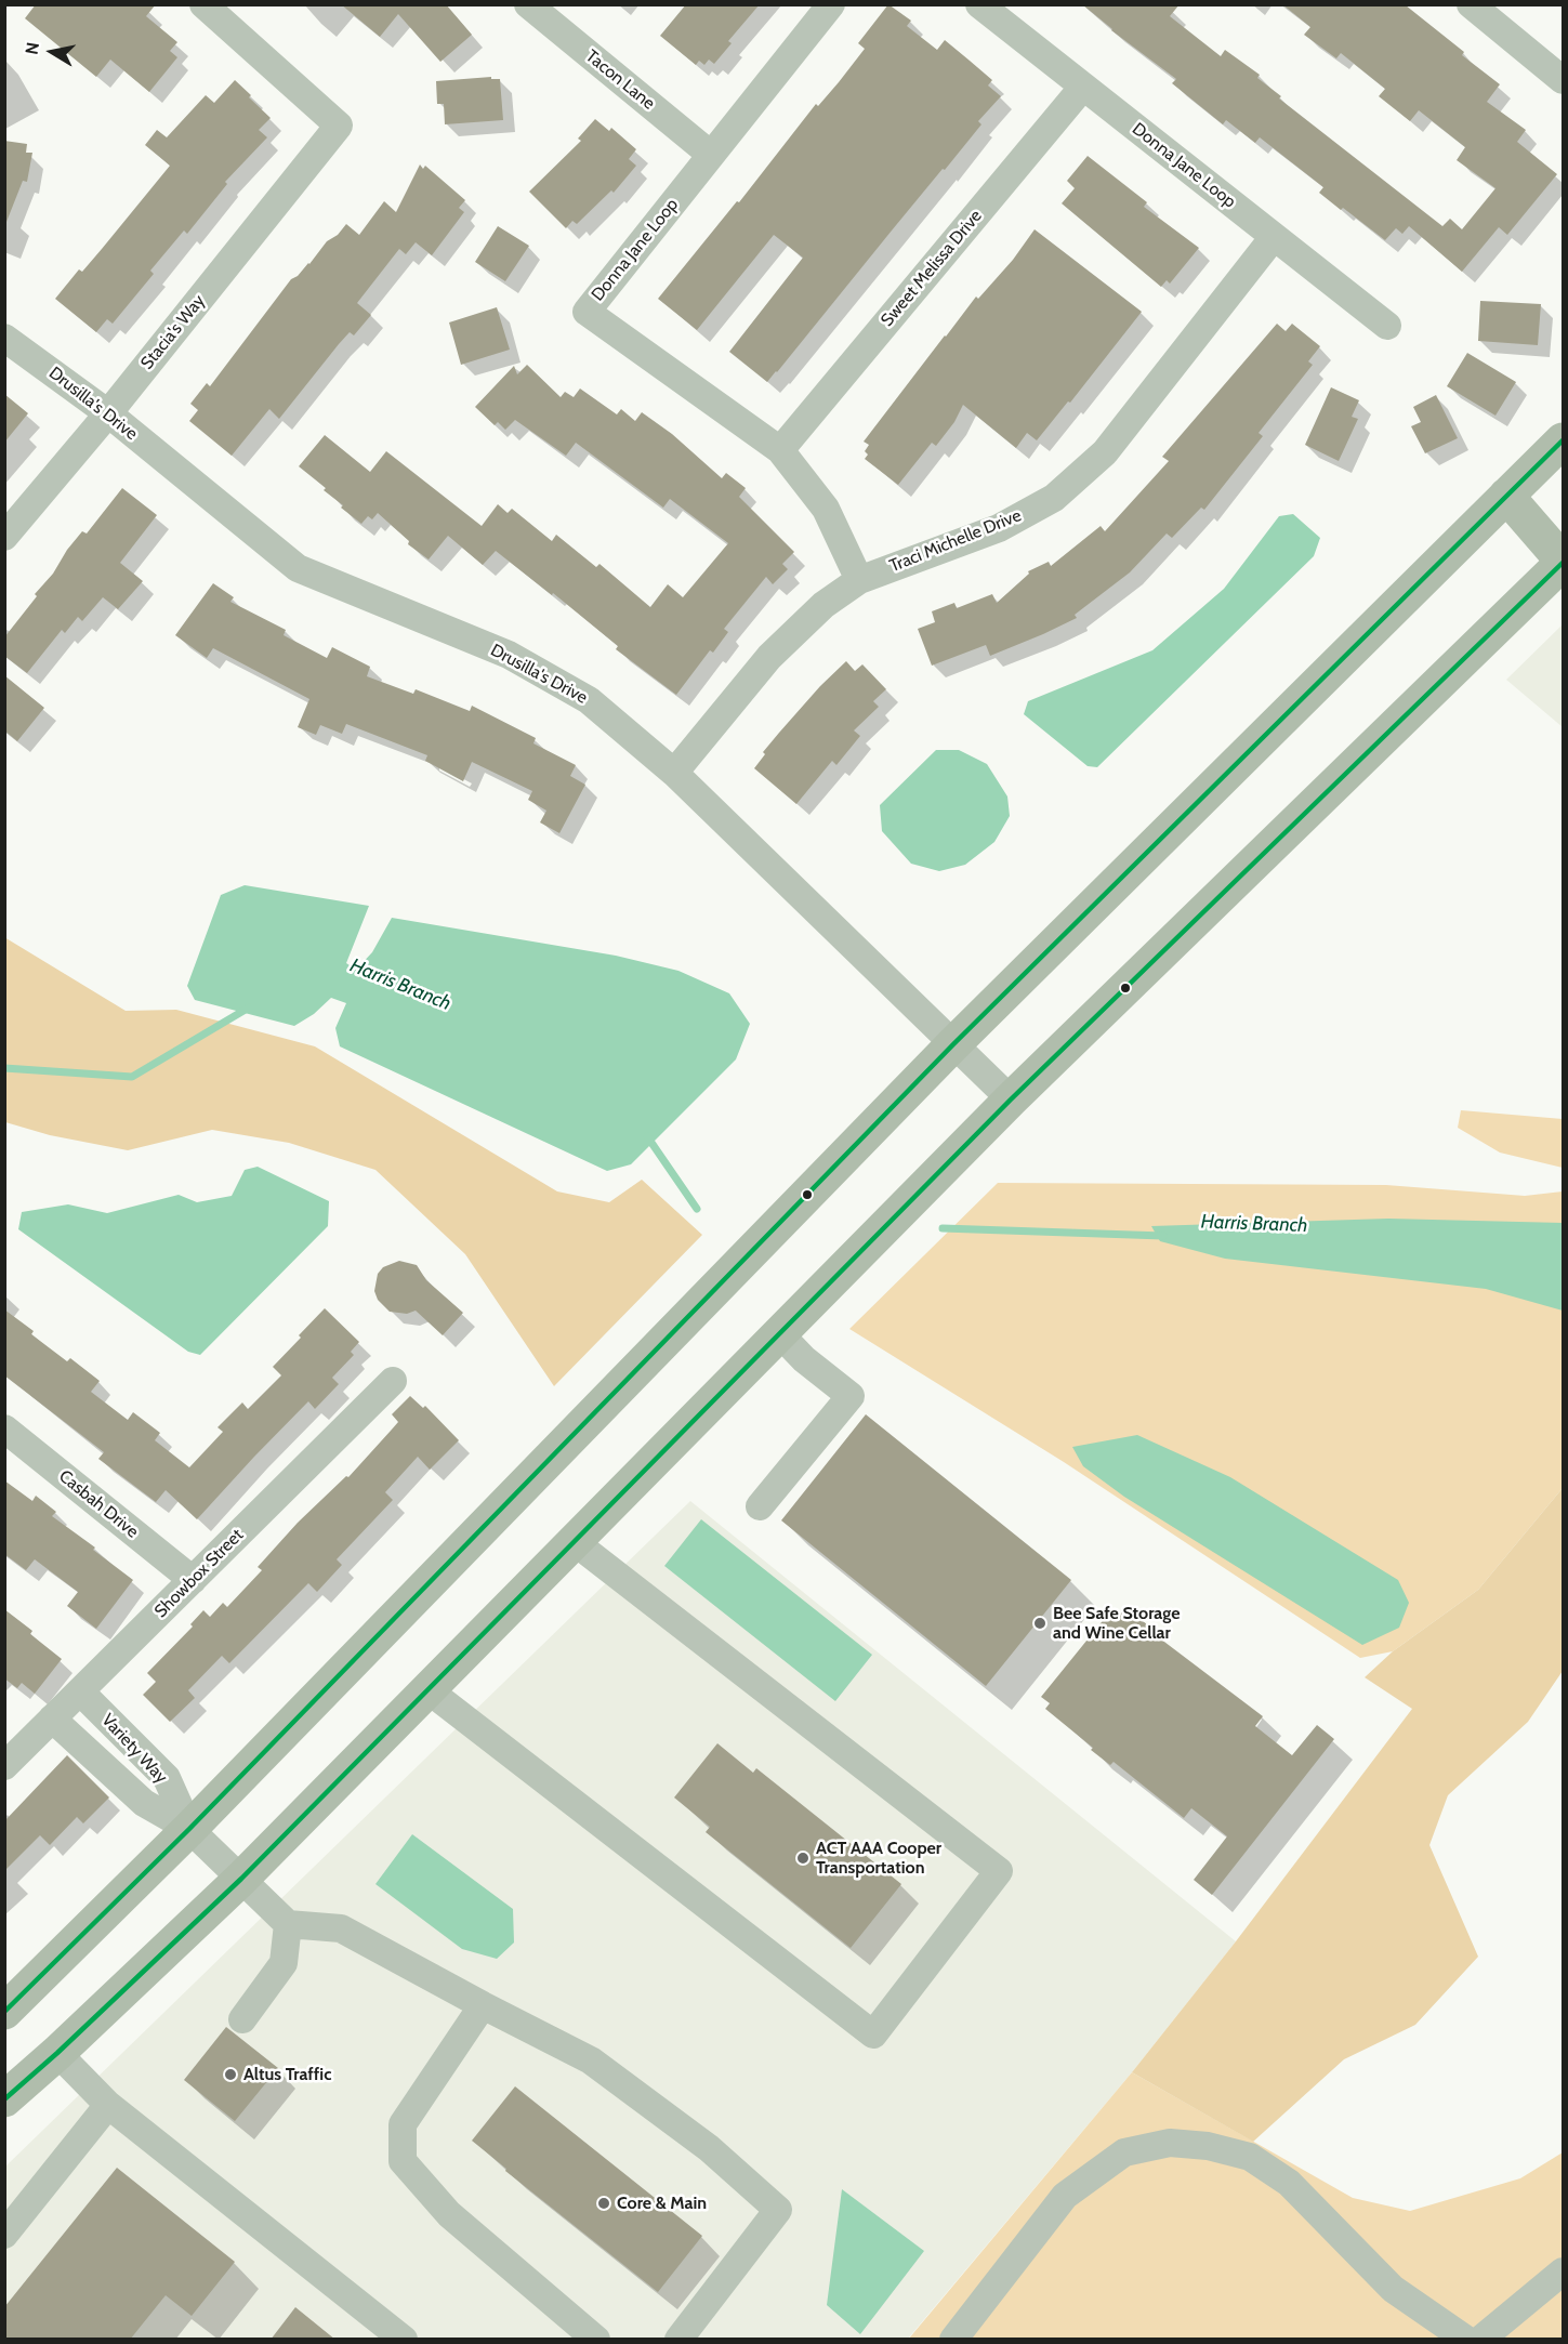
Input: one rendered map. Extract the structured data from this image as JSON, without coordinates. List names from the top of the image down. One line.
{"streets":{"street":["Tacon Lane","Donna Jane Loop","Sweet Melissa Drive","Stacia's Way","Drusilla's Drive","Traci Michelle Drive","Casbah Drive","Showbox Street","Variety Way"]},"crossings":[["Tacon Lane","Donna Jane Loop"],["Donna Jane Loop","Sweet Melissa Drive"],["Donna Jane Loop","Traci Michelle Drive"],["Stacia's Way","Drusilla's Drive"],["Drusilla's Drive","Traci Michelle Drive"],["Casbah Drive","Showbox Street"],["Showbox Street","Variety Way"]],"water":["Harris Branch"],"places":["Bee Safe Storage and Wine Cellar","ACT AAA Cooper Transportation","Altus Traffic","Core & Main"],"north":"left"}
